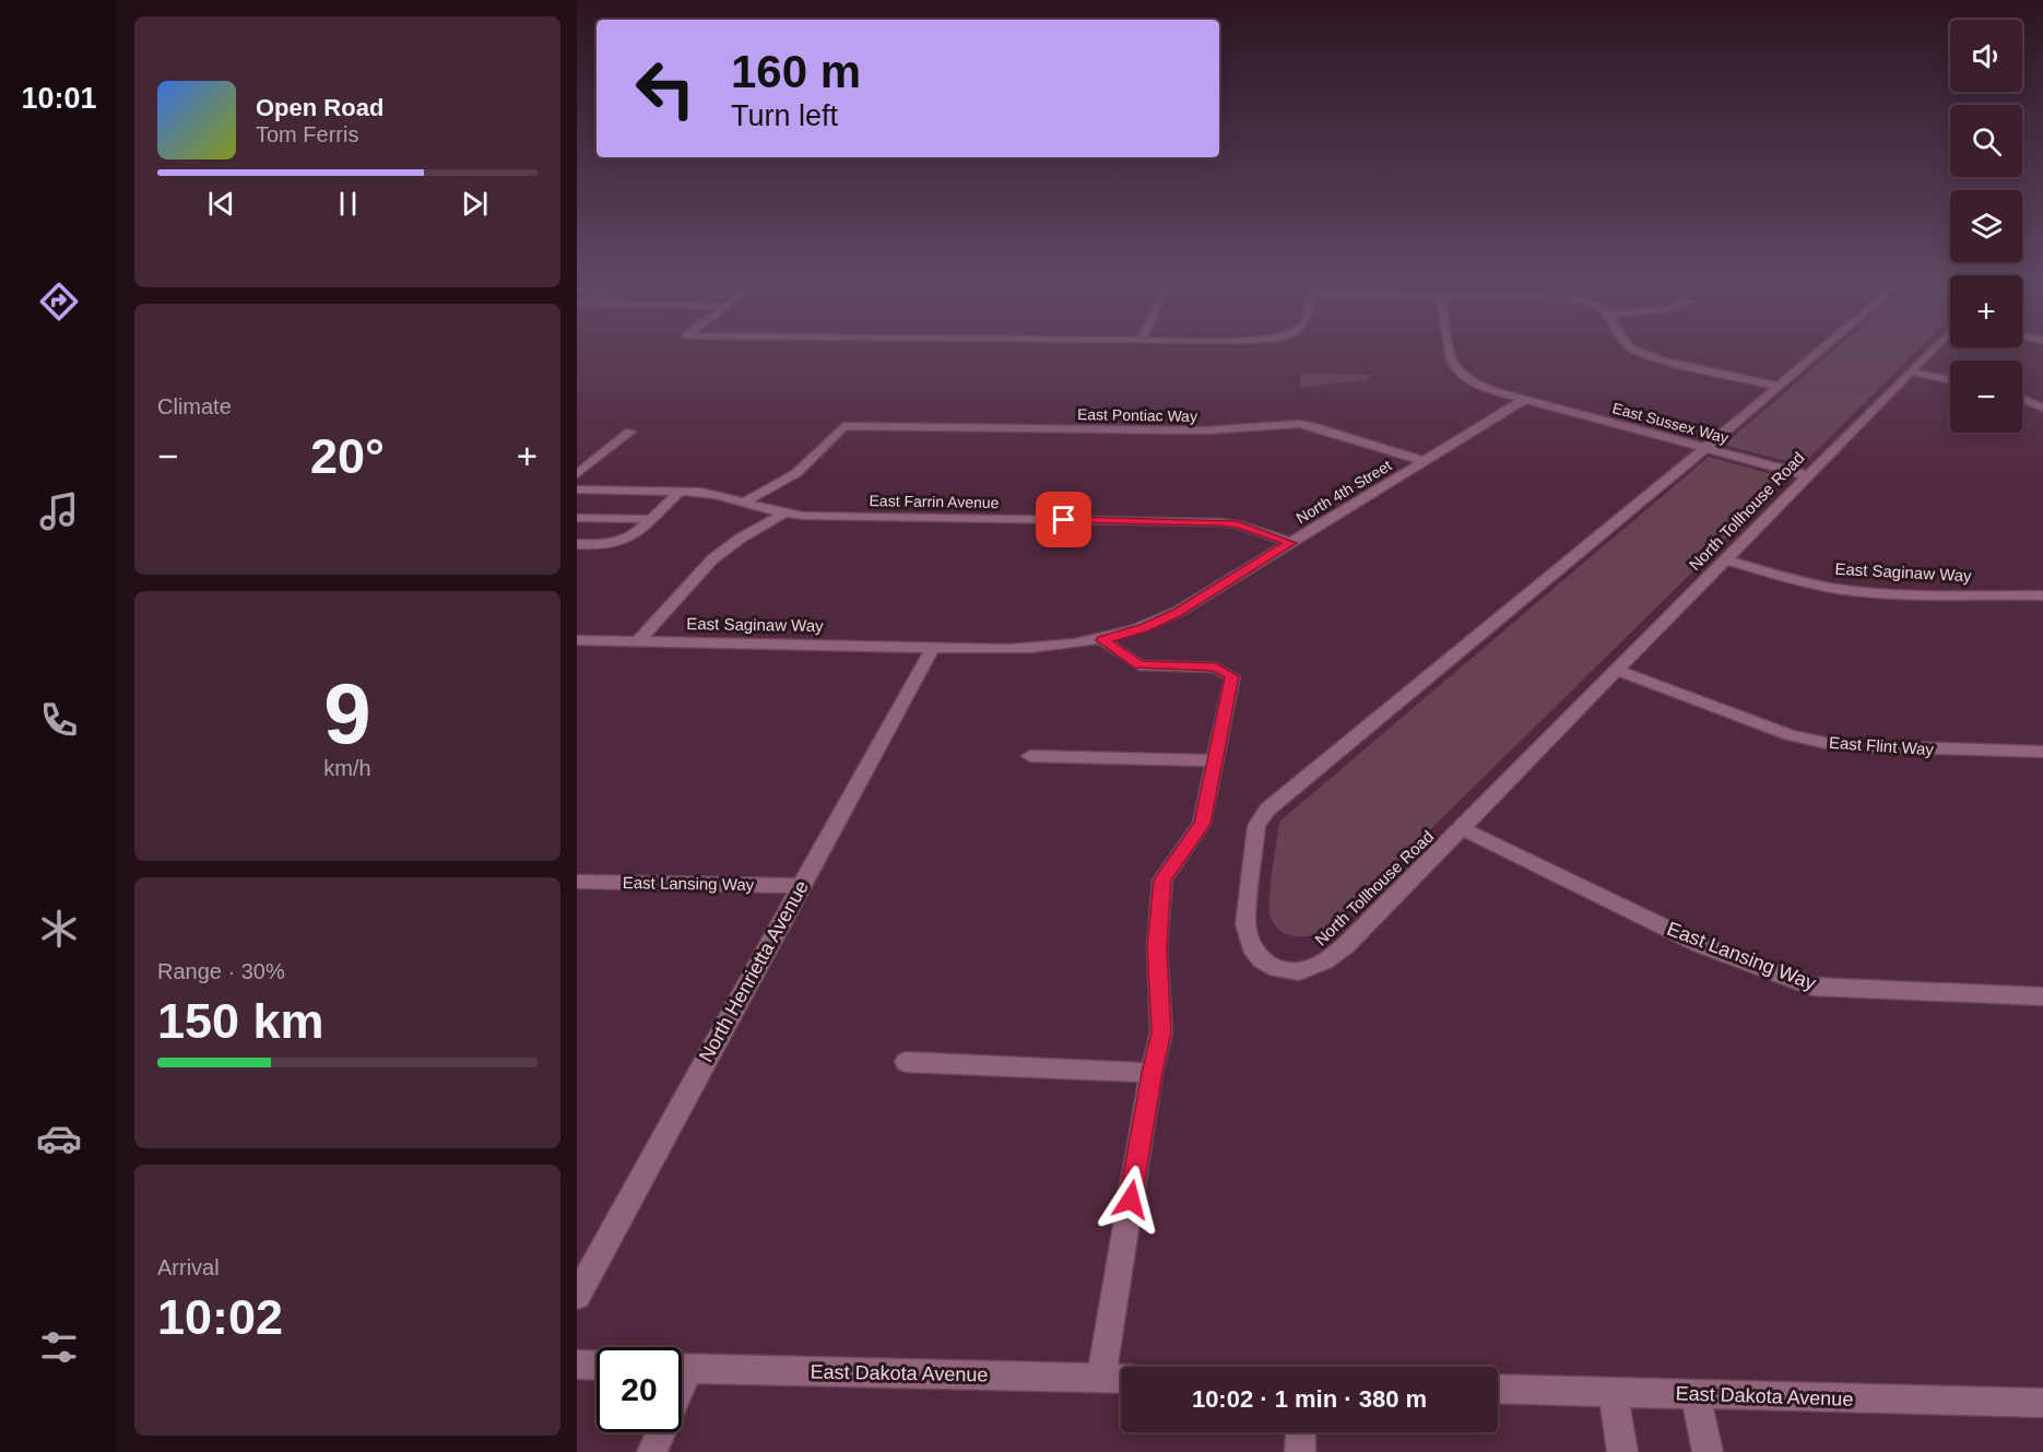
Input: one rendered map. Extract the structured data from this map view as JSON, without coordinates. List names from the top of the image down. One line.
{"streets":{"street":["East Pontiac Way","East Sussex Way","North 4th Street","East Farrin Avenue","North Tollhouse Road","East Saginaw Way","East Flint Way","East Lansing Way","North Henrietta Avenue","East Dakota Avenue"]},"crossings":[["East Pontiac Way","North 4th Street"],["East Pontiac Way","East Farrin Avenue"],["East Sussex Way","North 4th Street"],["East Sussex Way","North Tollhouse Road"],["North 4th Street","East Farrin Avenue"],["North 4th Street","East Saginaw Way"],["North 4th Street","North Henrietta Avenue"],["North Tollhouse Road","East Saginaw Way"],["North Tollhouse Road","East Flint Way"],["North Tollhouse Road","East Lansing Way"],["East Saginaw Way","North Henrietta Avenue"],["East Lansing Way","North Henrietta Avenue"]],"page":{"tabs":"10:01","map_buttons":["+","−"],"turn":["160 m","Turn left"],"song":["Open Road","Tom Ferris"],"tile":["Climate",["9","km/h"],["Range · 30%","150 km"],["Arrival","10:02"]],"heat":["−","20°","+"],"limit":"20","trip":"10:02 · 1 min · 380 m"}}
